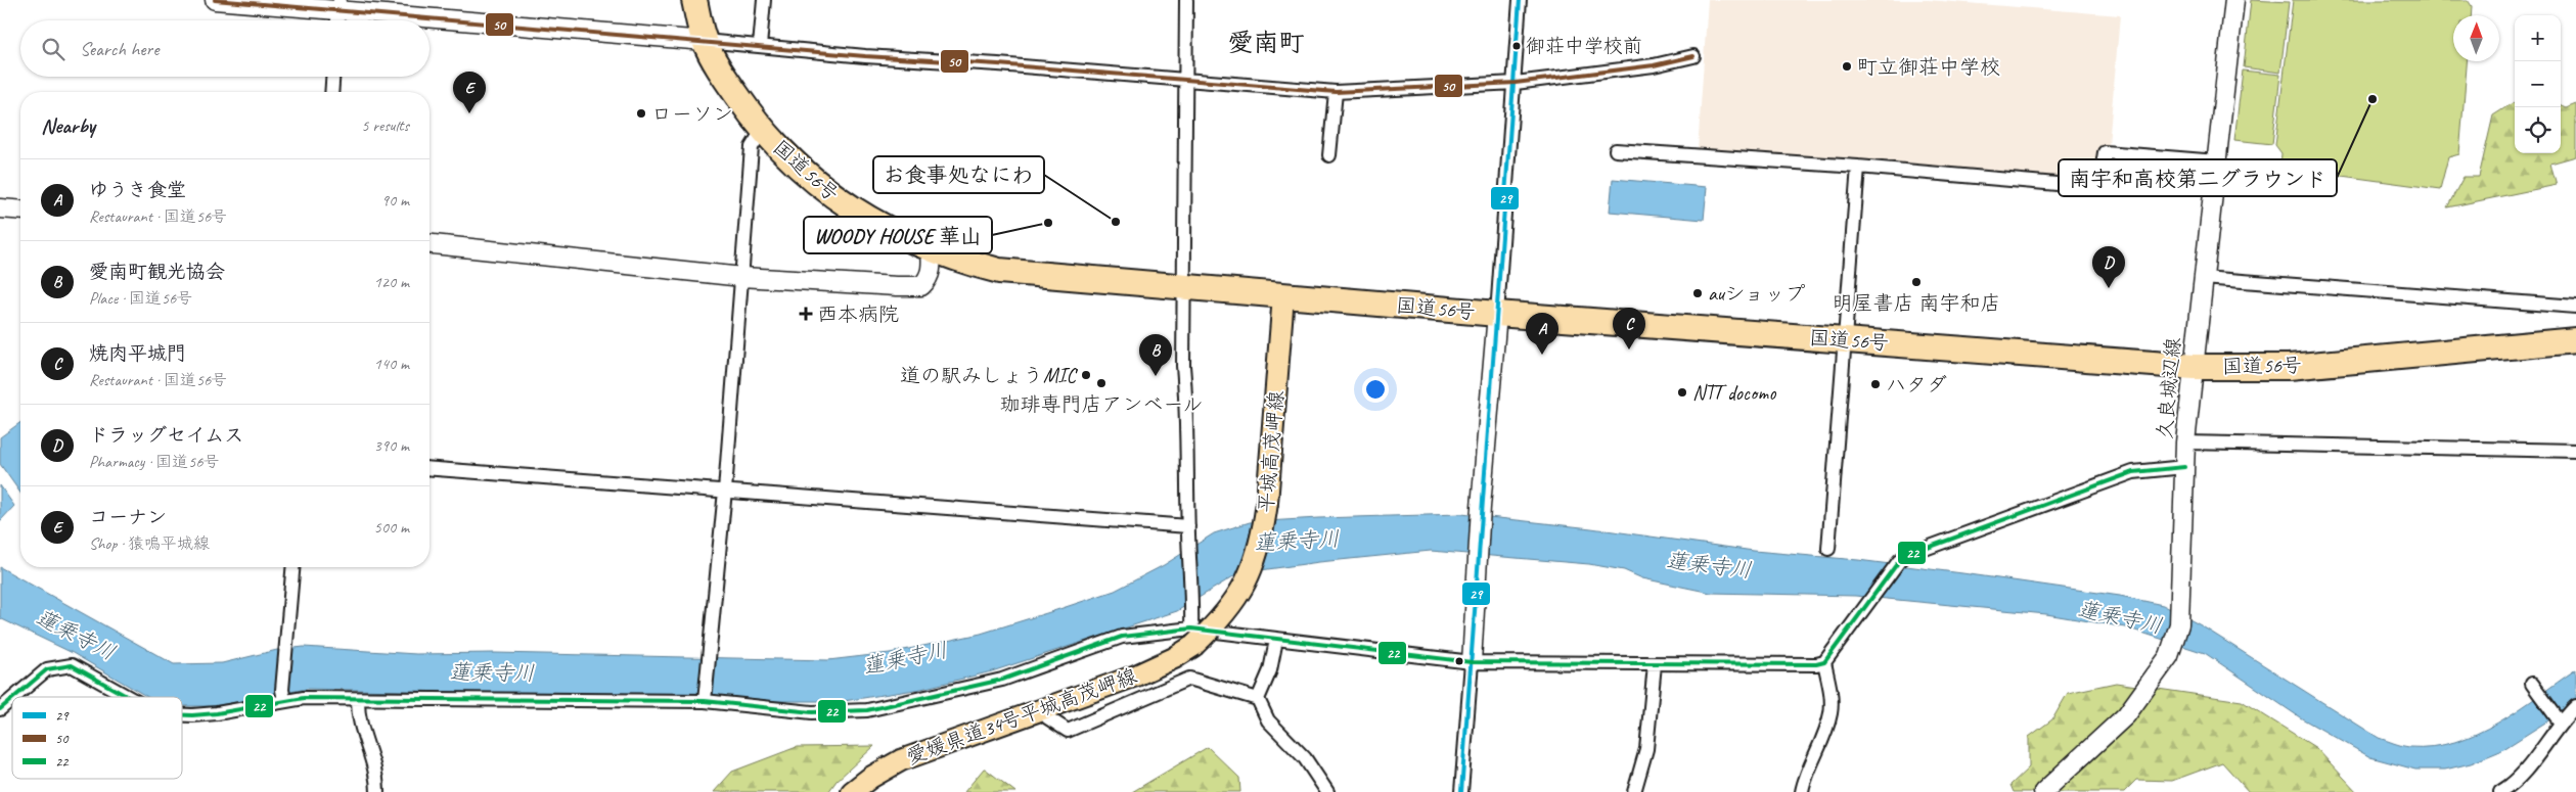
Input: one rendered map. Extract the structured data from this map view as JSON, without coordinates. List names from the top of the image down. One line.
{"streets":{"highway":["国道56号"],"main road":["久良城辺線","平城高茂岬線","愛媛県道34号平城高茂岬線"]},"crossings":[["国道56号","久良城辺線"],["国道56号","平城高茂岬線"],["平城高茂岬線","愛媛県道34号平城高茂岬線"]],"districts":["愛南町"],"water":["蓮乗寺川"],"places":{"other":["御荘中学校前","町立御荘中学校","南宇和高校第二グラウンド","ローソン","お食事処なにわ","WOODY HOUSE 華山","明屋書店 南宇和店","auショップ","道の駅みしょうMIC","珈琲専門店アンベール","ハタダ","NTT docomo"],"health":["西本病院"]},"lines":["transit line 29","transit line 50","transit line 22"],"legend":["29","50","22"],"north":"top","page":{"map_buttons":["+","−"],"search":"Search here","pins":["E","D","C","A","B"],"heading":["Nearby","5 results"],"list":[{"mark":"A","name":"ゆうき食堂","note":"Restaurant · 国道56号","value":"90 m"},{"mark":"B","name":"愛南町観光協会","note":"Place · 国道56号","value":"120 m"},{"mark":"C","name":"焼肉平城門","note":"Restaurant · 国道56号","value":"140 m"},{"mark":"D","name":"ドラッグセイムス","note":"Pharmacy · 国道56号","value":"390 m"},{"mark":"E","name":"コーナン","note":"Shop · 猿鳴平城線","value":"500 m"}]}}
